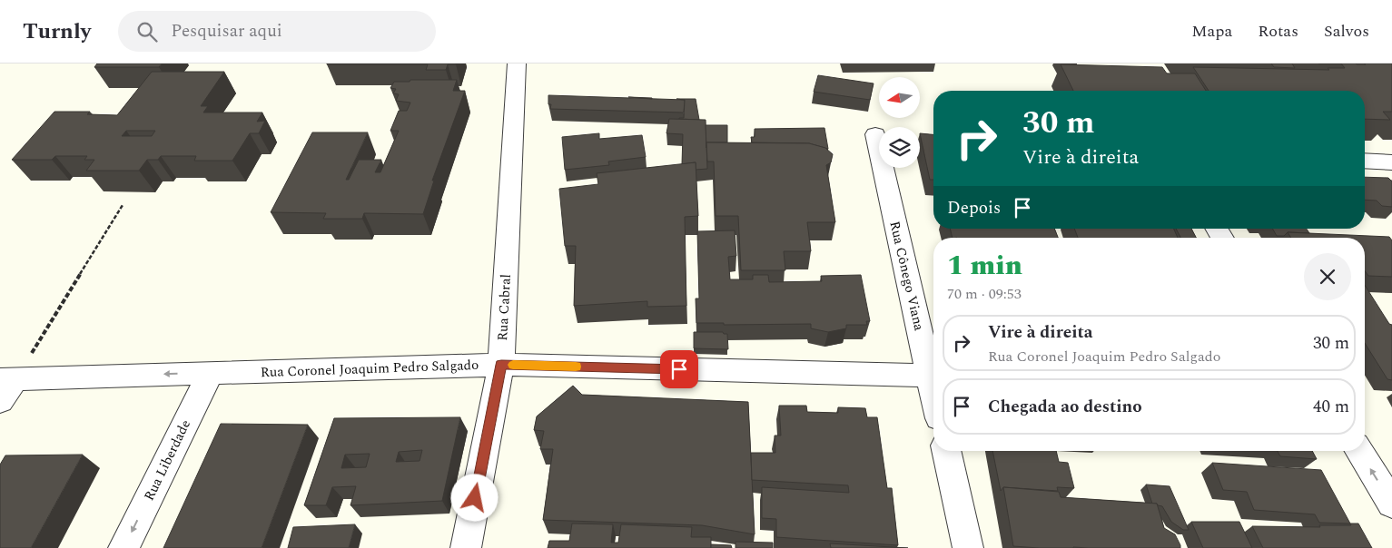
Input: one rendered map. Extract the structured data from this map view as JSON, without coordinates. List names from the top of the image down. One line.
{"streets":{"street":["Rua Cônego Viana","Rua Cabral","Rua Coronel Joaquim Pedro Salgado","Rua Liberdade"]},"crossings":[["Rua Cônego Viana","Rua Coronel Joaquim Pedro Salgado"],["Rua Cabral","Rua Coronel Joaquim Pedro Salgado"],["Rua Coronel Joaquim Pedro Salgado","Rua Liberdade"]],"one_way":["Rua Liberdade"],"north":"left","page":{"header":"Turnly","search":"Pesquisar aqui","nav":["Mapa","Rotas","Salvos"],"turn":["30 m","Vire à direita"],"then":"Depois","heading":["1 min","70 m · 09:53"],"list":[{"name":"Vire à direita","note":"Rua Coronel Joaquim Pedro Salgado","value":"30 m"},{"name":"Chegada ao destino","value":"40 m"}]}}
